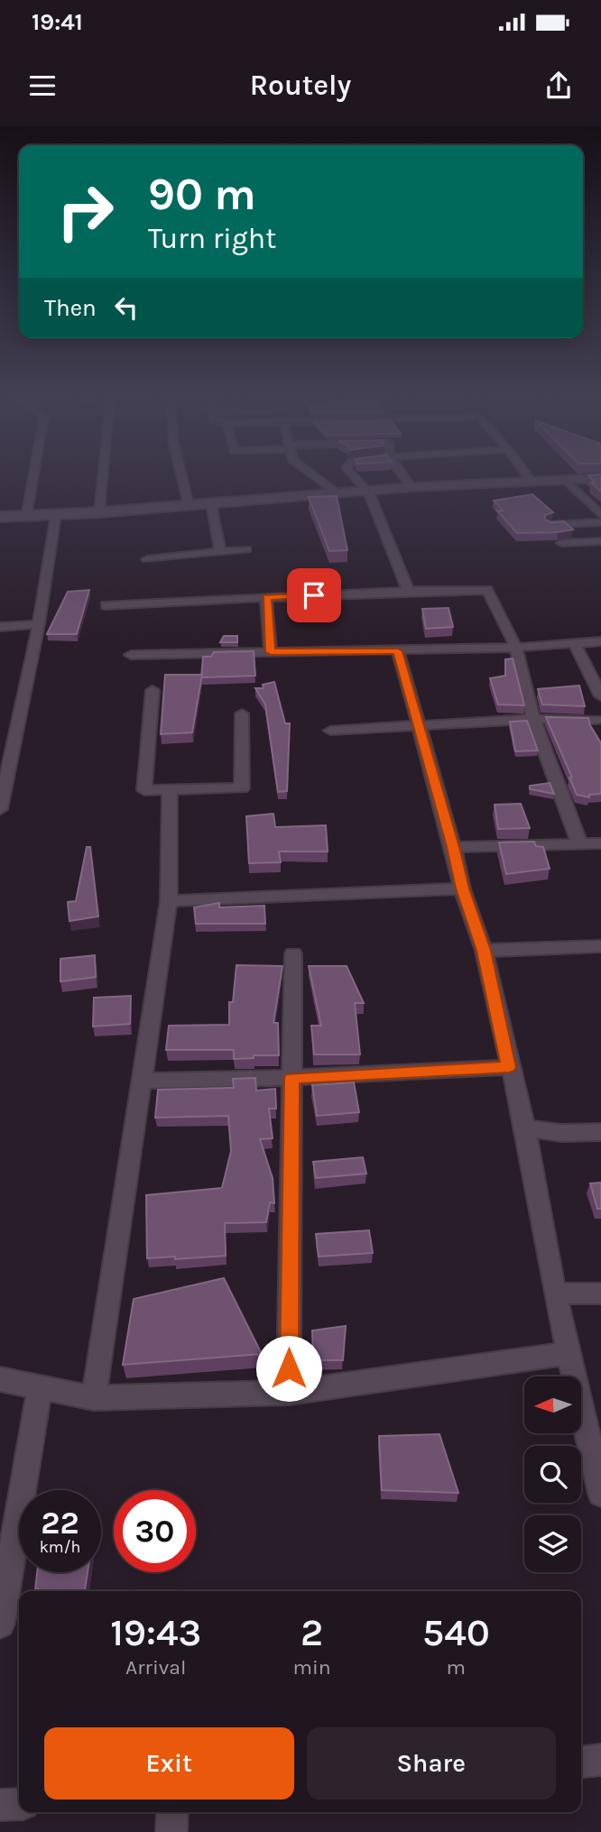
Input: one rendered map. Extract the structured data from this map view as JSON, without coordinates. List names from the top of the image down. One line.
{"north":"left","page":{"status":"19:41","header":"Routely","turn":["90 m","Turn right"],"then":"Then","speed":"22 km/h","limit":"30","eta":["19:43","Arrival","2","min","540","m"],"buttons":["Exit","Share"]}}
